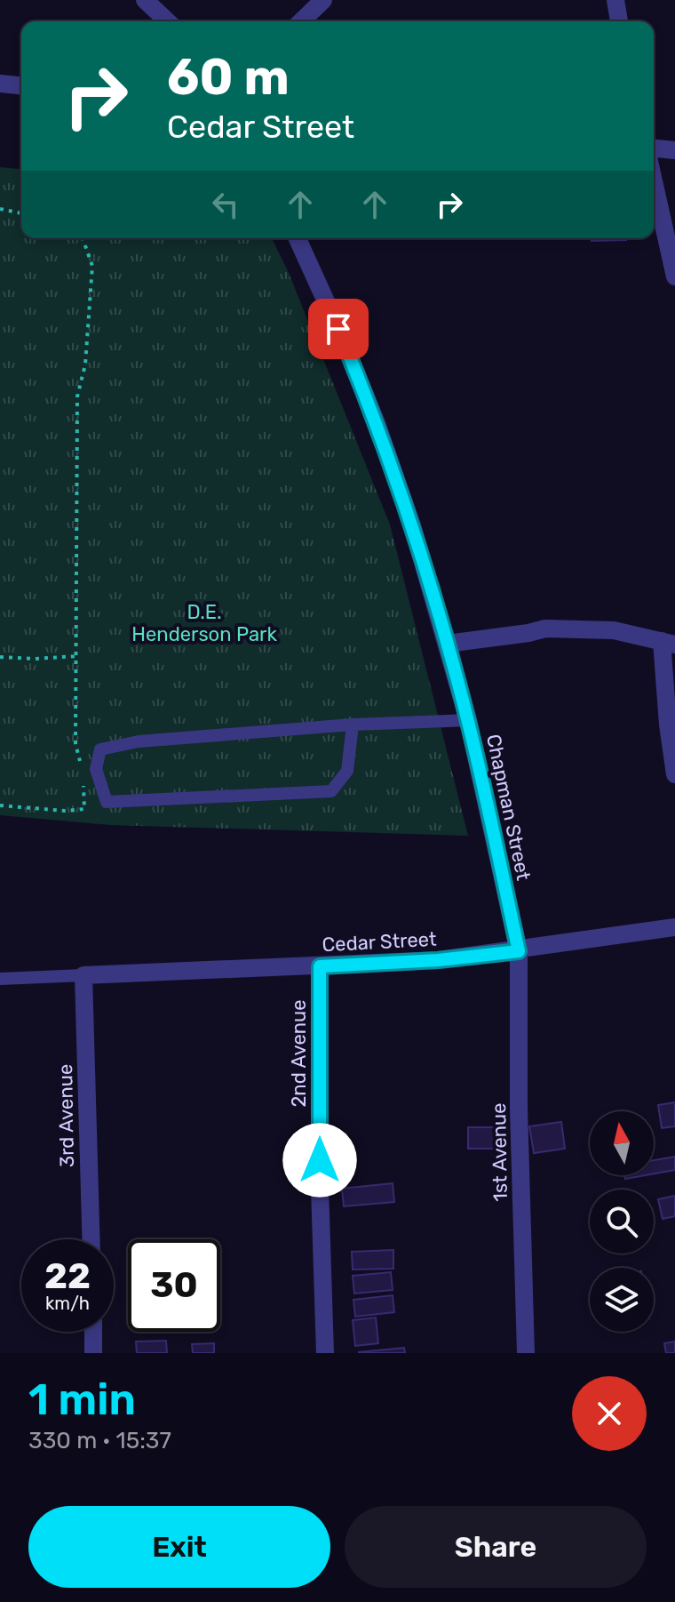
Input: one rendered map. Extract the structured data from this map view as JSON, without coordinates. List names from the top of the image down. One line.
{"streets":{"street":["Chapman Street","Cedar Street","2nd Avenue","3rd Avenue","1st Avenue"]},"crossings":[["Chapman Street","Cedar Street"],["Chapman Street","1st Avenue"],["Cedar Street","2nd Avenue"],["Cedar Street","3rd Avenue"],["Cedar Street","1st Avenue"]],"parks":["D.E. Henderson Park"],"north":"top","page":{"turn":["60 m","Cedar Street"],"speed":"22 km/h","limit":"30","heading":["1 min","330 m · 15:37"],"buttons":["Exit","Share"]}}
